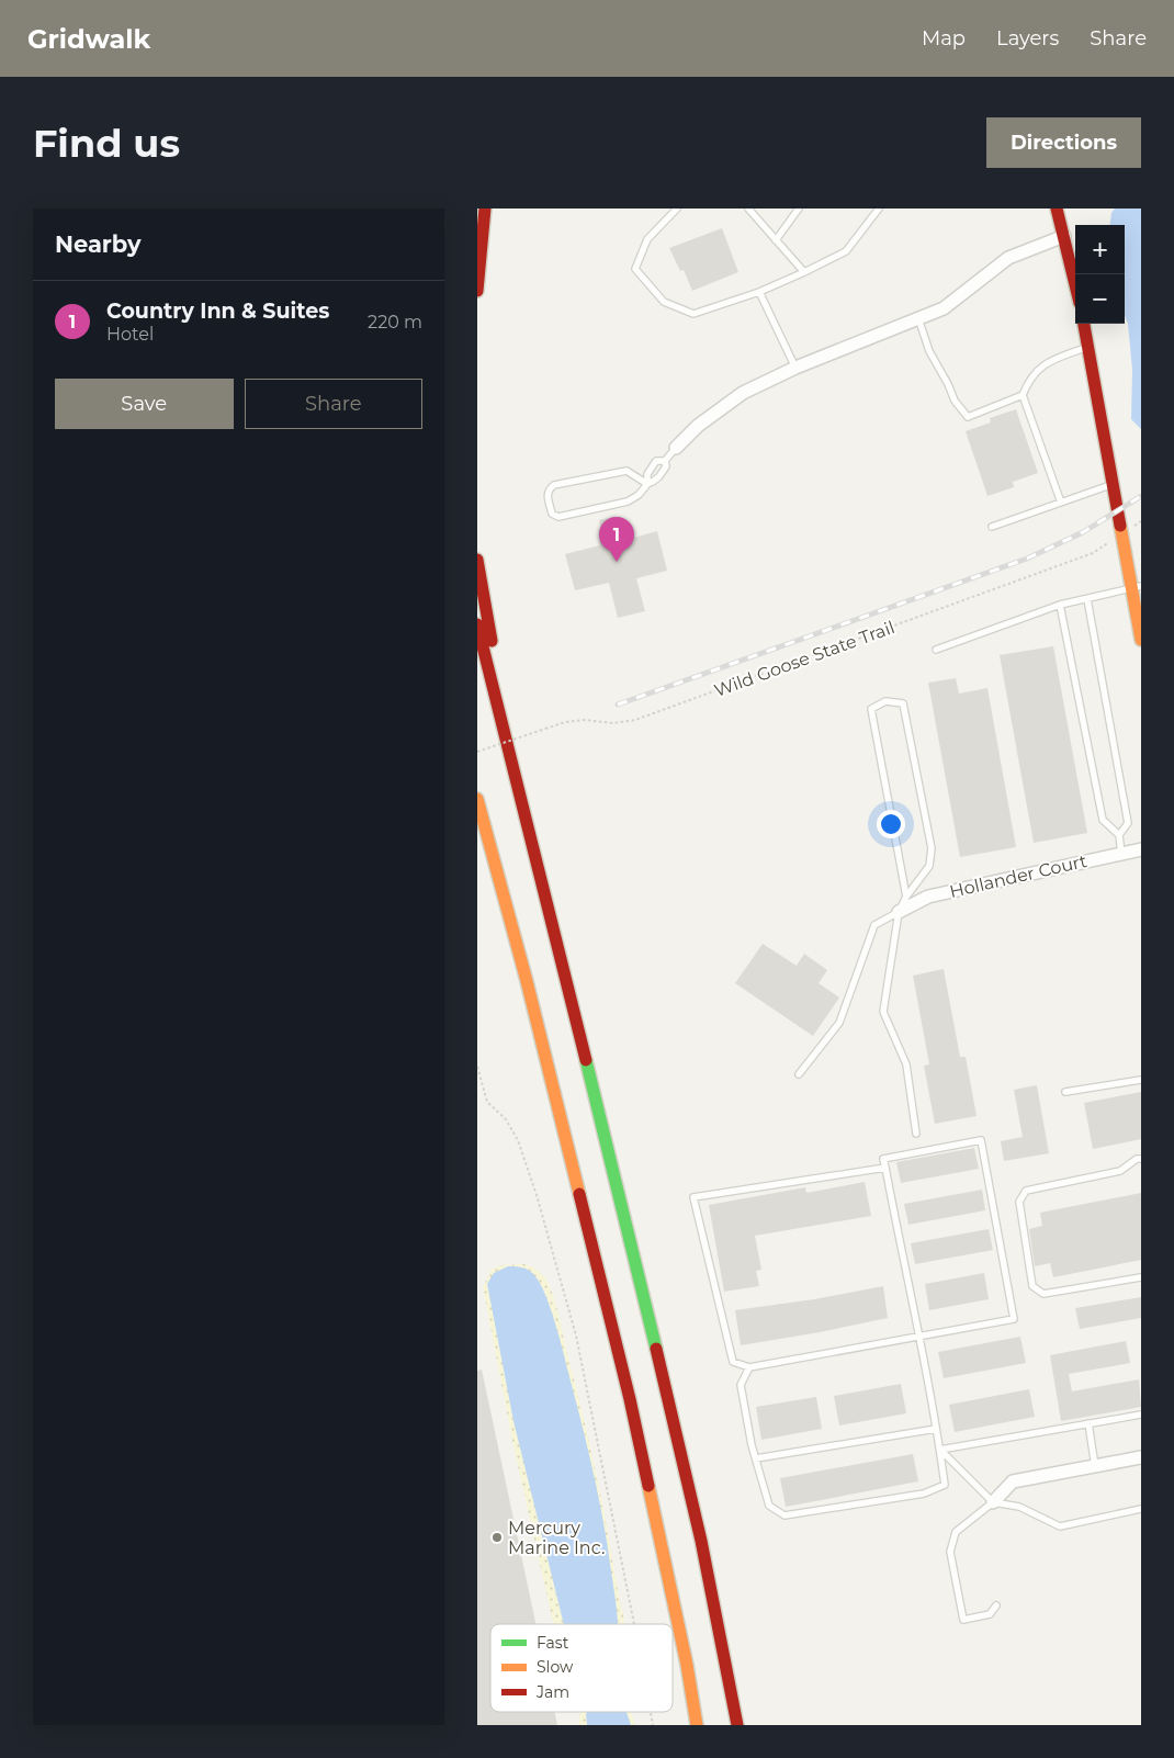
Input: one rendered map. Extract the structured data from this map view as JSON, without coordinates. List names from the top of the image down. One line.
{"streets":{"street":["Hollander Court"],"path":["Wild Goose State Trail"]},"places":["Mercury Marine Inc."],"legend":["Fast","Slow","Jam"],"page":{"header":"Gridwalk","nav":["Map","Layers","Share"],"buttons":["Directions",["Save","Share"]],"title":"Find us","heading":"Nearby","map_buttons":["+","−"],"list":[{"mark":"1","name":"Country Inn & Suites","note":"Hotel","value":"220 m"}],"pins":"1"}}
